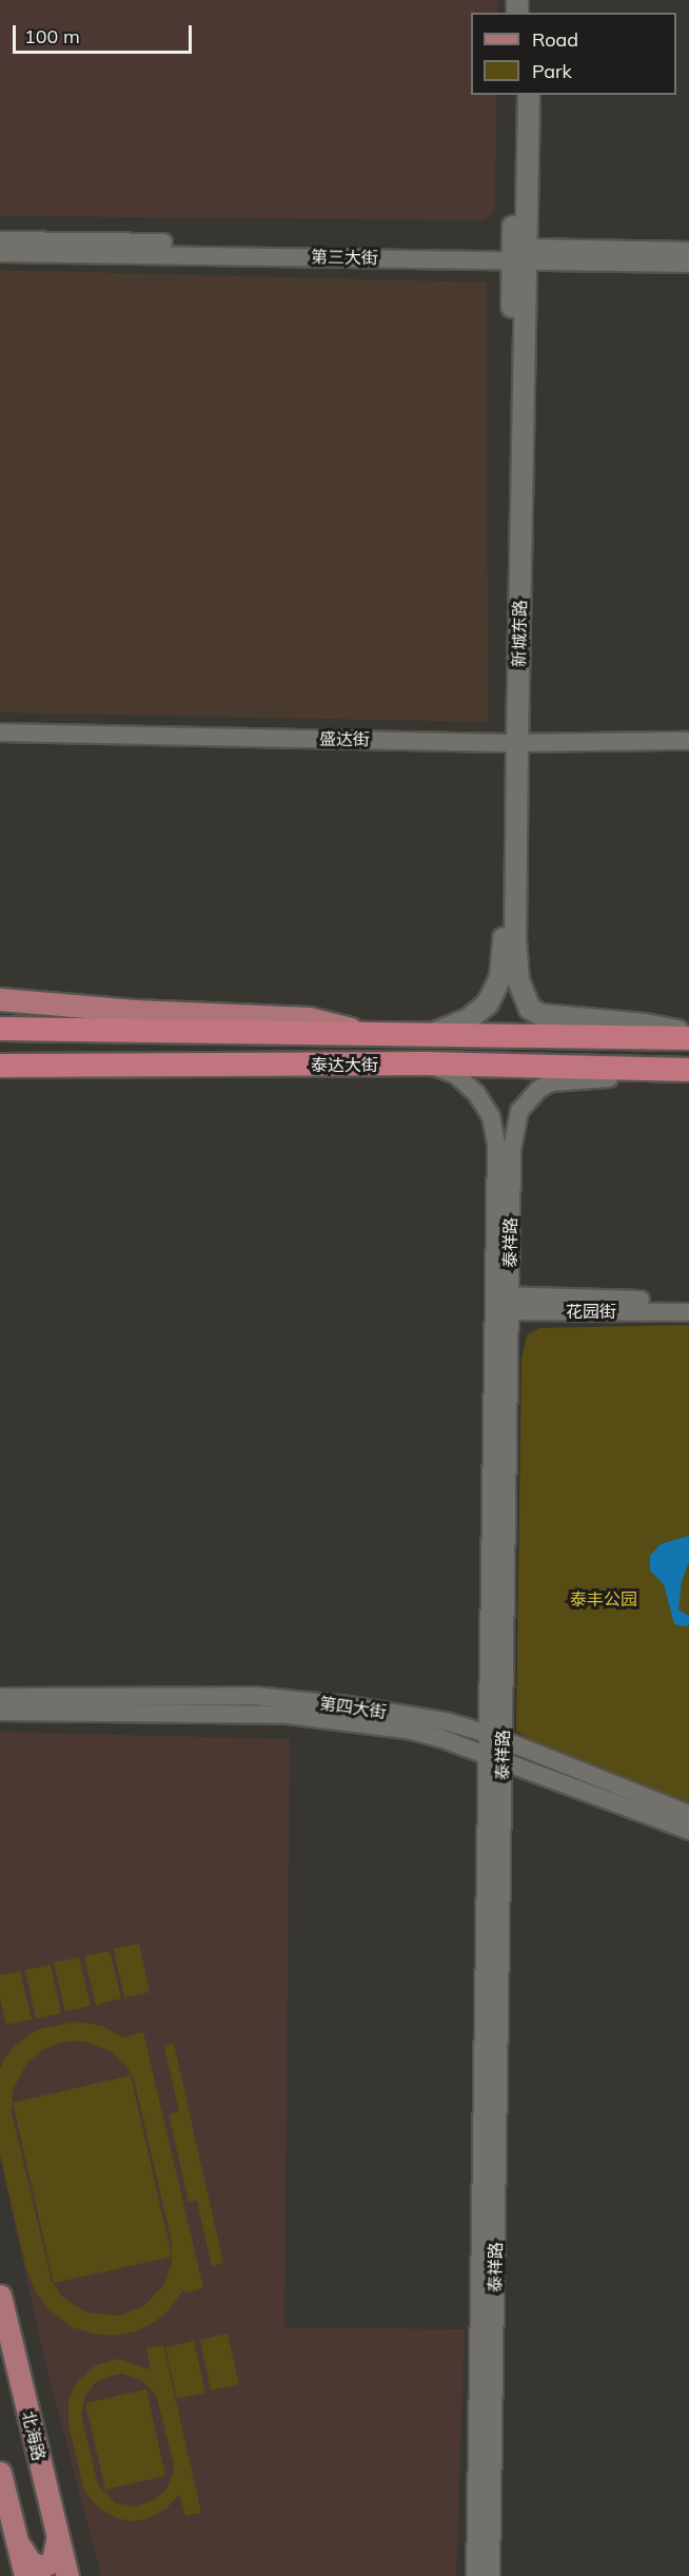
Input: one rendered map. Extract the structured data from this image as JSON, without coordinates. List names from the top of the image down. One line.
{"streets":{"highway":["泰达大街"],"main road":["新城东路","北海路"],"street":["第三大街","盛达街","泰祥路","花园街","第四大街"]},"crossings":[["第三大街","新城东路"],["新城东路","盛达街"],["新城东路","泰达大街"],["泰达大街","泰祥路"],["泰祥路","花园街"],["泰祥路","第四大街"]],"parks":["泰丰公园"],"legend":["Road","Park"],"scale_bar":"100 m"}
